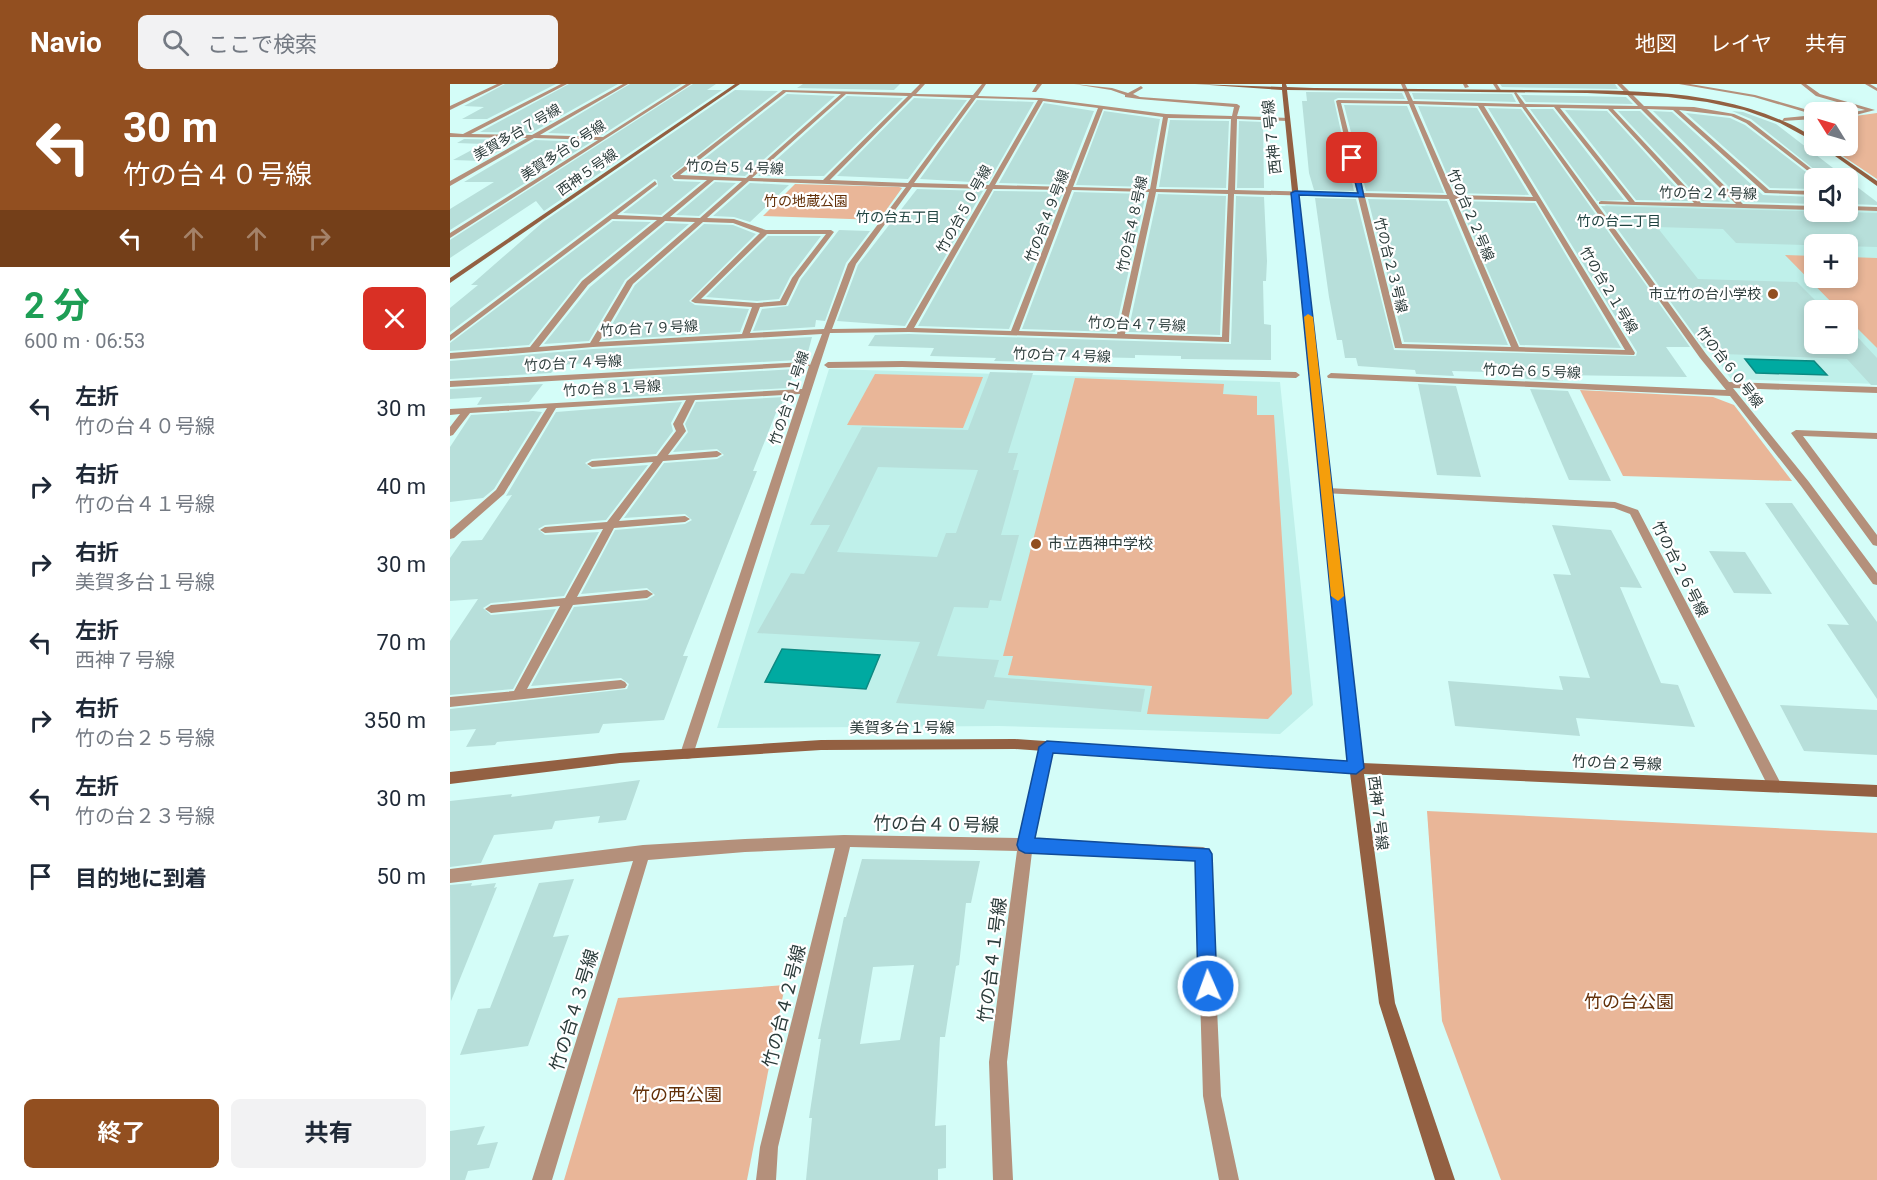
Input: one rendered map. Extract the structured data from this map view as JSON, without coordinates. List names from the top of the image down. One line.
{"streets":{"street":["美賀多台７号線","西神７号線","美賀多台６号線","竹の台５４号線","西神５号線","竹の台２４号線","竹の台５０号線","竹の台２２号線","竹の台４９号線","竹の台４８号線","竹の台２３号線","竹の台２１号線","竹の台４７号線","竹の台７９号線","竹の台７４号線","竹の台６０号線","竹の台６５号線","竹の台８１号線","竹の台５１号線","竹の台２６号線","美賀多台１号線","竹の台２号線","竹の台４０号線","竹の台４１号線","竹の台４２号線","竹の台４３号線"]},"crossings":[["西神７号線","竹の台５４号線"],["西神７号線","竹の台２６号線"],["西神７号線","美賀多台１号線"],["西神７号線","竹の台２号線"],["竹の台５４号線","竹の台５０号線"],["竹の台５４号線","竹の台２２号線"],["竹の台５４号線","竹の台４９号線"],["竹の台５４号線","竹の台４８号線"],["竹の台５４号線","竹の台２３号線"],["竹の台５４号線","竹の台２１号線"],["竹の台５４号線","竹の台４７号線"],["竹の台５４号線","竹の台７９号線"],["竹の台５４号線","竹の台５１号線"],["竹の台５０号線","竹の台４７号線"],["竹の台２２号線","竹の台２３号線"],["竹の台２２号線","竹の台２１号線"],["竹の台４９号線","竹の台４７号線"],["竹の台４８号線","竹の台４７号線"],["竹の台２３号線","竹の台２１号線"],["竹の台４７号線","竹の台７９号線"],["竹の台４７号線","竹の台５１号線"],["竹の台７９号線","竹の台５１号線"],["竹の台６０号線","竹の台６５号線"],["竹の台８１号線","竹の台５１号線"],["竹の台５１号線","美賀多台１号線"],["竹の台２６号線","竹の台２号線"],["美賀多台１号線","竹の台２号線"],["美賀多台１号線","竹の台４１号線"],["竹の台４０号線","竹の台４１号線"],["竹の台４０号線","竹の台４２号線"],["竹の台４０号線","竹の台４３号線"]],"districts":["竹の台五丁目","竹の台二丁目"],"parks":["竹の地蔵公園","竹の台公園","竹の西公園"],"places":["市立竹の台小学校","市立西神中学校"],"north":"top left","page":{"header":"Navio","search":"ここで検索","nav":["地図","レイヤ","共有"],"turn":["30 m","竹の台４０号線"],"map_buttons":["+","−"],"heading":["2 分","600 m · 06:53"],"list":[{"name":"左折","note":"竹の台４０号線","value":"30 m"},{"name":"右折","note":"竹の台４１号線","value":"40 m"},{"name":"右折","note":"美賀多台１号線","value":"30 m"},{"name":"左折","note":"西神７号線","value":"70 m"},{"name":"右折","note":"竹の台２５号線","value":"350 m"},{"name":"左折","note":"竹の台２３号線","value":"30 m"},{"name":"目的地に到着","value":"50 m"}],"buttons":["終了","共有"]}}
